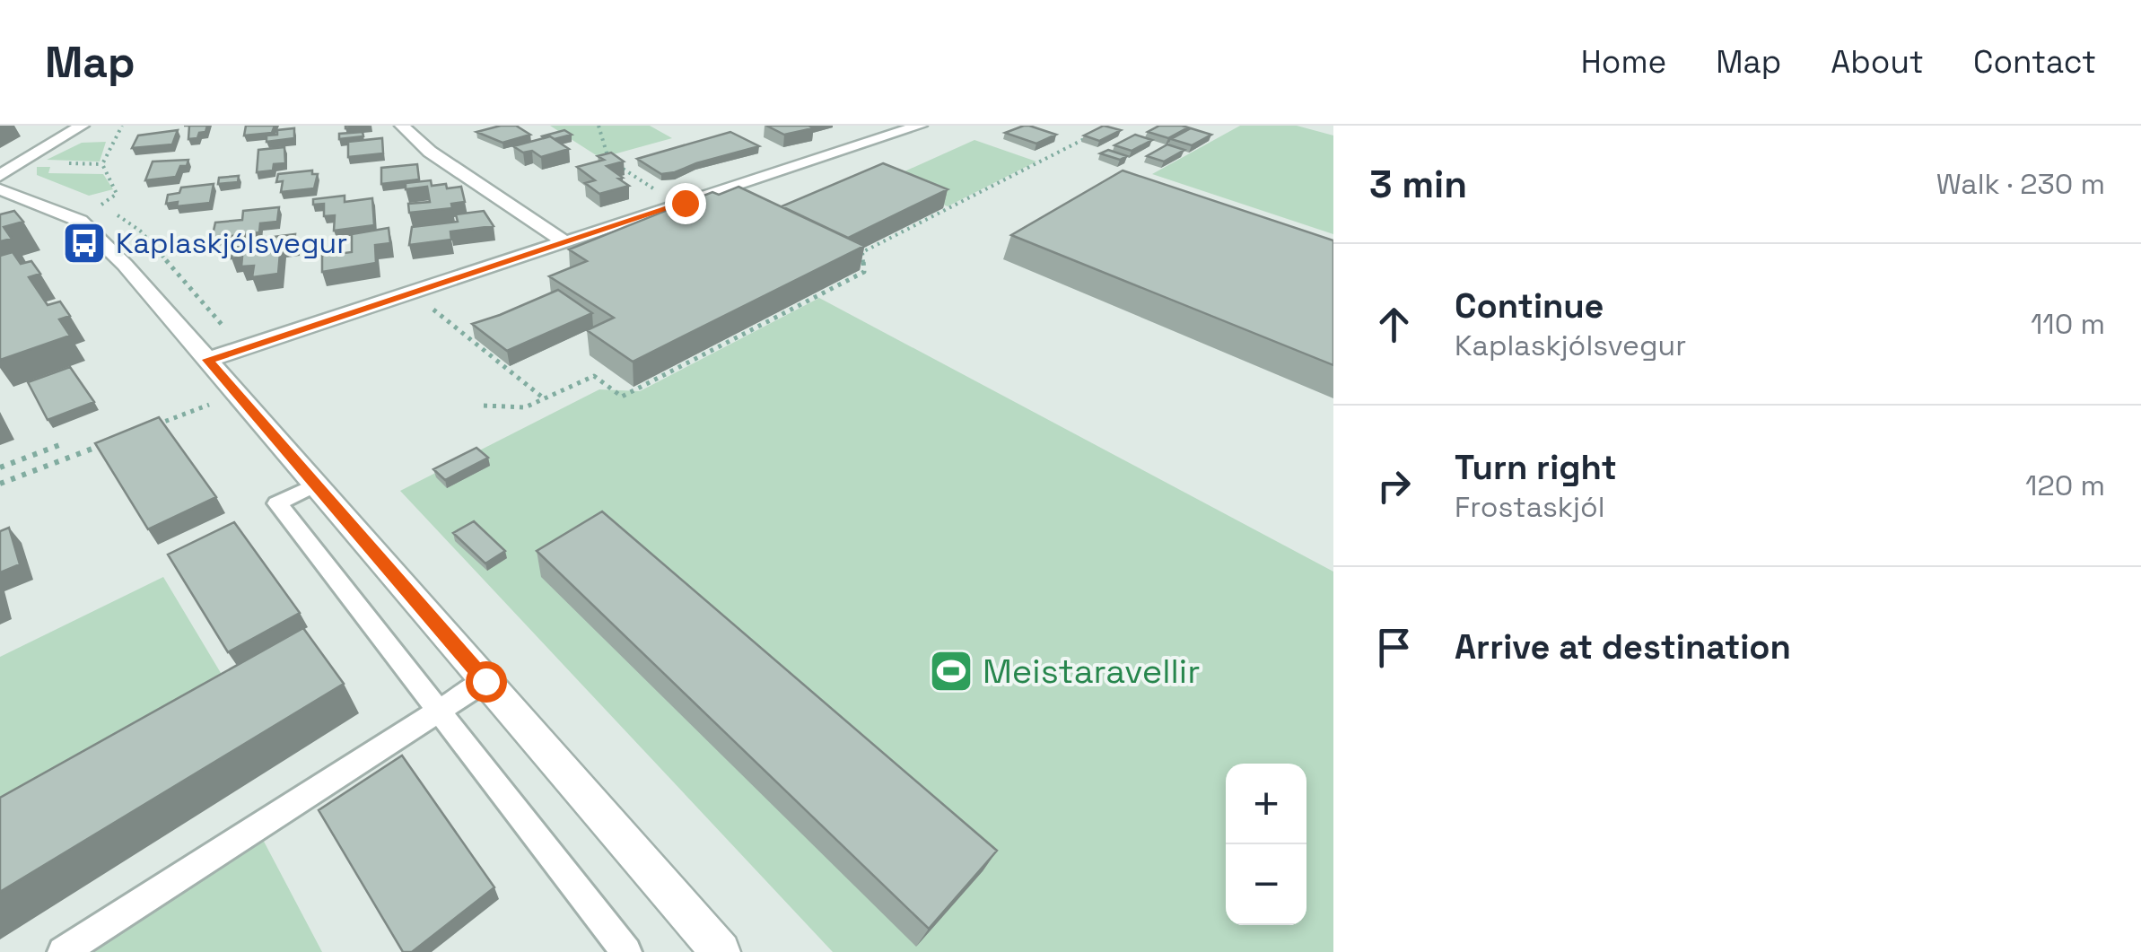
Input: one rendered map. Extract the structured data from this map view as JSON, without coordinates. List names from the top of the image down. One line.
{"places":{"bus stop":["Kaplaskjólsvegur"],"sports":["Meistaravellir"]},"page":{"header":"Map","nav":["Home","Map","About","Contact"],"heading":["3 min","Walk · 230 m"],"list":[["Continue","Kaplaskjólsvegur","110 m"],["Turn right","Frostaskjól","120 m"],"Arrive at destination"],"map_buttons":["+","−"]}}
